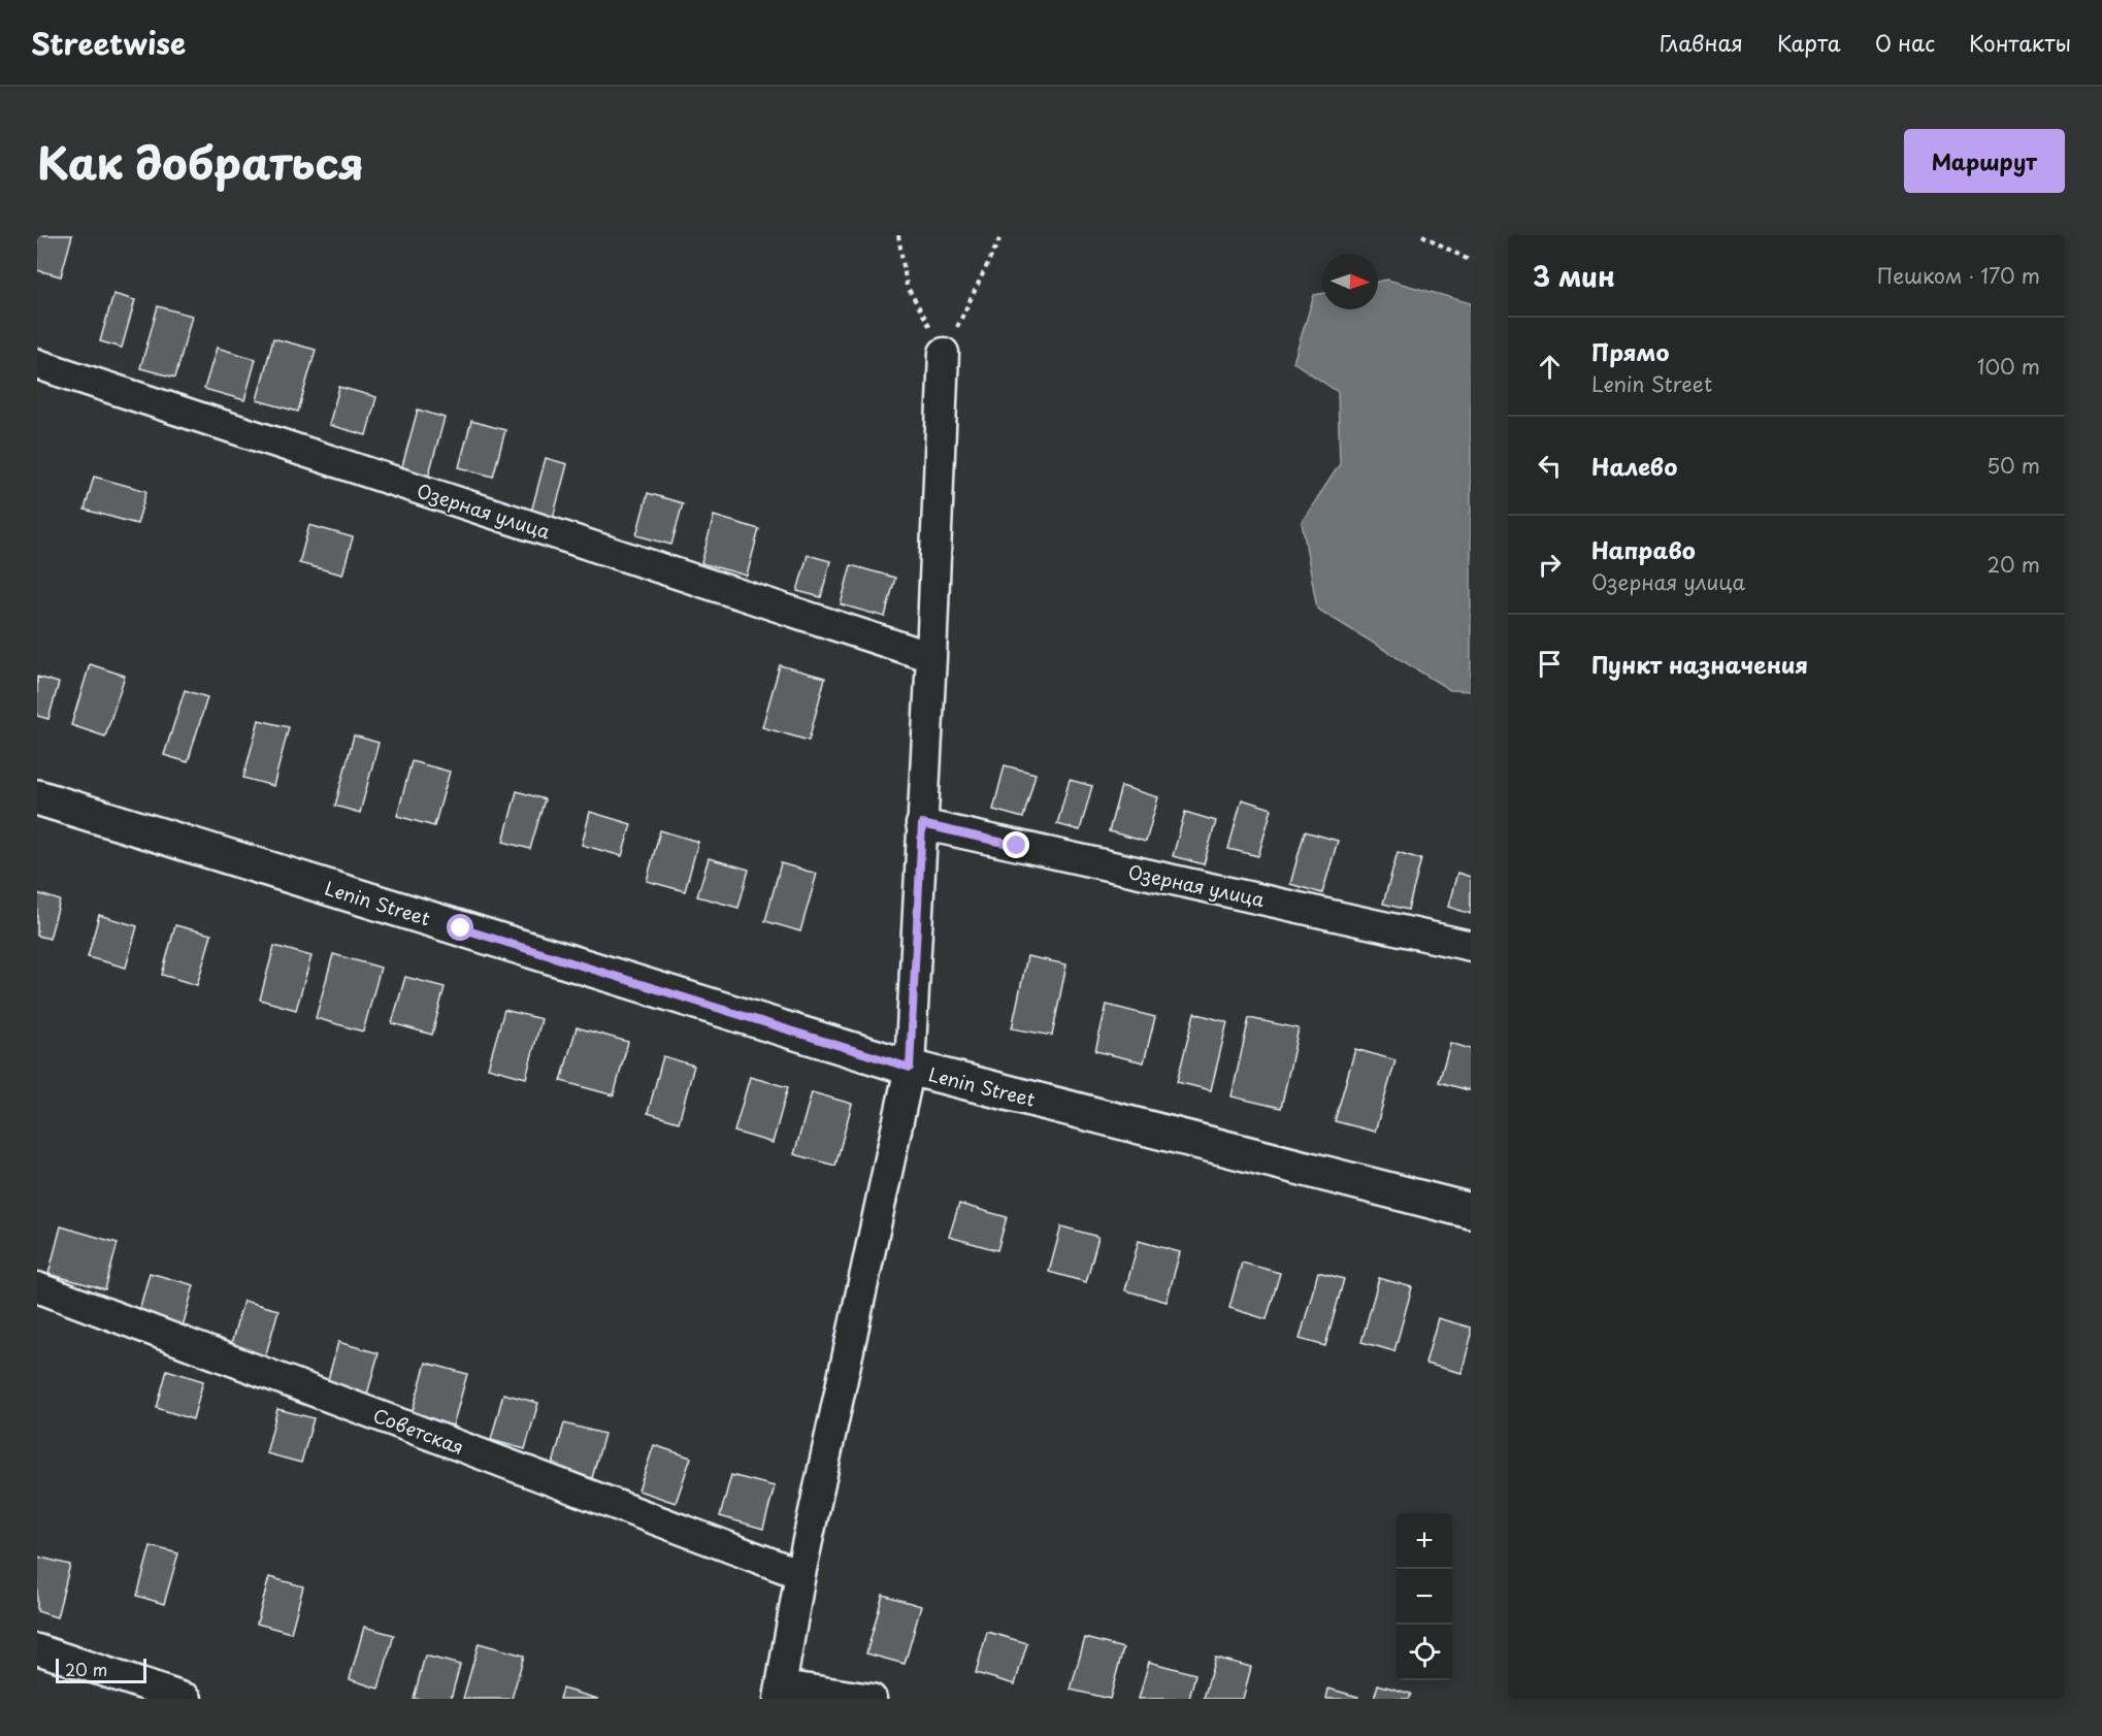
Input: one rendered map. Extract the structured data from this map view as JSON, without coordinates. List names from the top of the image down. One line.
{"streets":{"street":["Озерная улица","Lenin Street","Советская"]},"scale_bar":"20 m","north":"right","page":{"header":"Streetwise","nav":["Главная","Карта","О нас","Контакты"],"title":"Как добраться","buttons":"Маршрут","heading":["3 мин","Пешком · 170 m"],"list":[["Прямо","Lenin Street","100 m"],["Налево","50 m"],["Направо","Озерная улица","20 m"],"Пункт назначения"],"map_buttons":["+","−"],"scale":"20 m"}}
